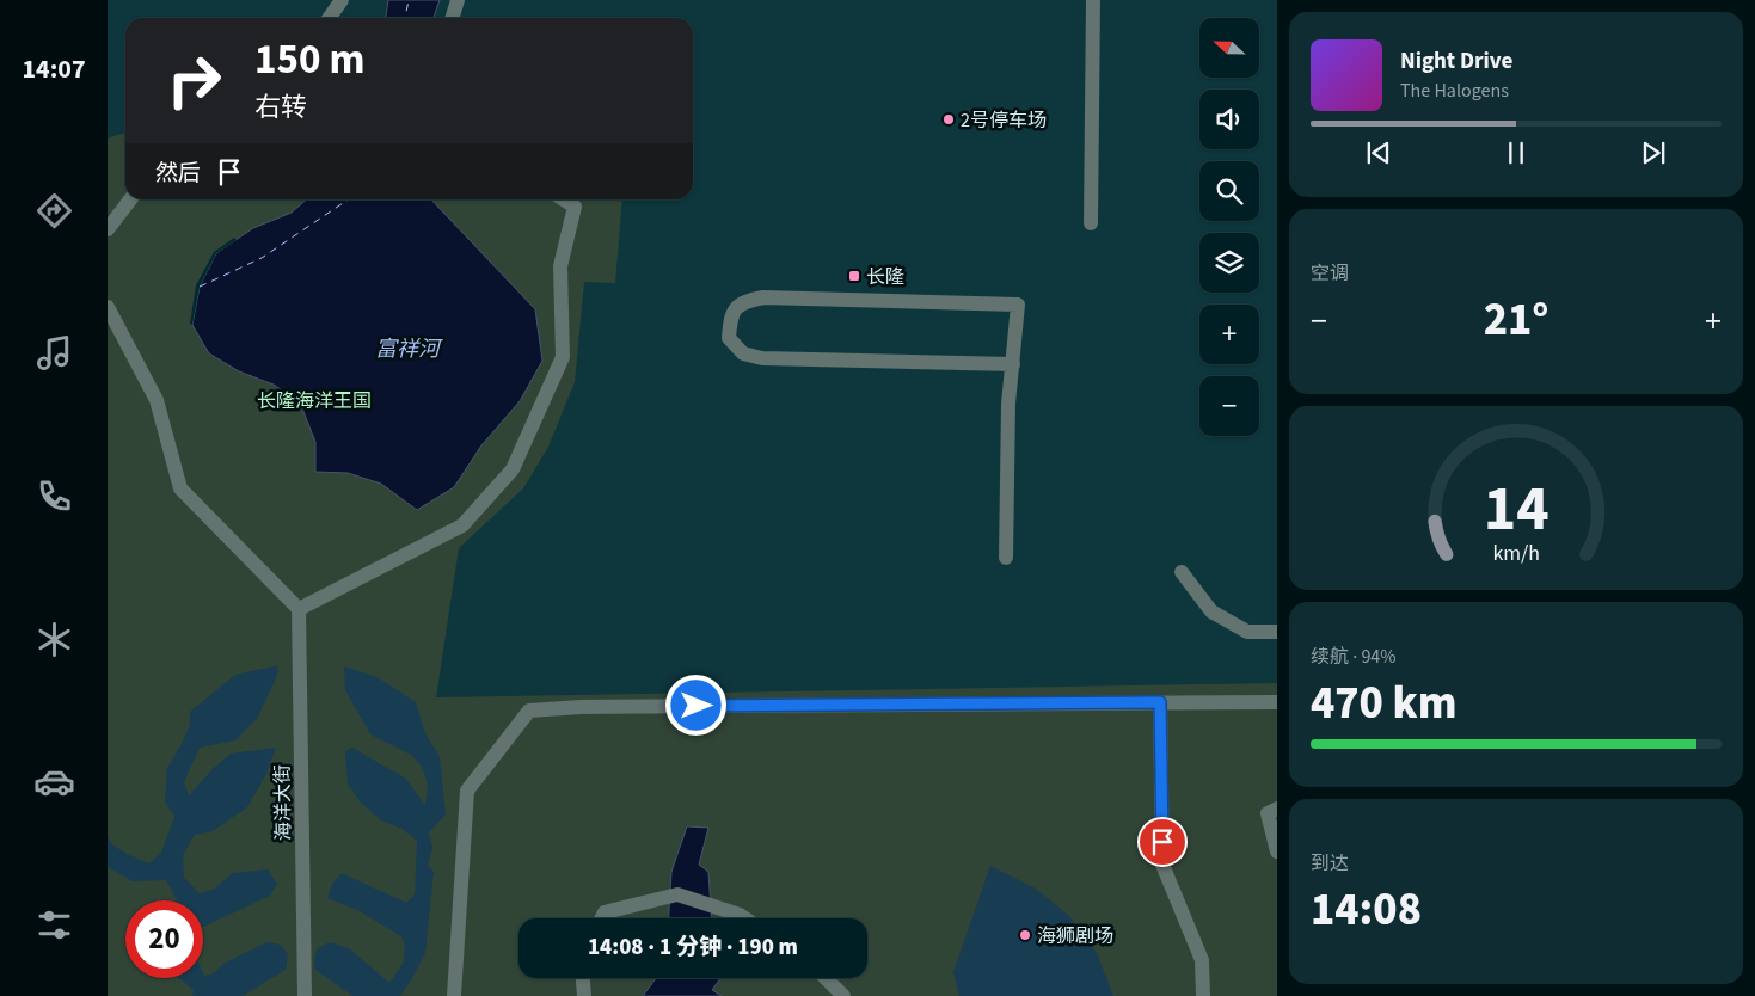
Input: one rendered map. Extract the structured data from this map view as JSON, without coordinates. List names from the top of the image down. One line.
{"streets":{"street":["海洋大街"]},"water":["富祥河"],"parks":["长隆海洋王国"],"places":{"other":["2号停车场","海狮剧场"],"transit":["长隆"]},"north":"left","page":{"tabs":"14:07","map_buttons":["+","−"],"turn":["150 m","右转"],"song":["Night Drive","The Halogens"],"then":"然后","tile":["空调",["续航 · 94%","470 km"],["到达","14:08"]],"heat":["−","21°","+"],"limit":"20","trip":"14:08 · 1 分钟 · 190 m","gauge":["14","km/h"]}}
